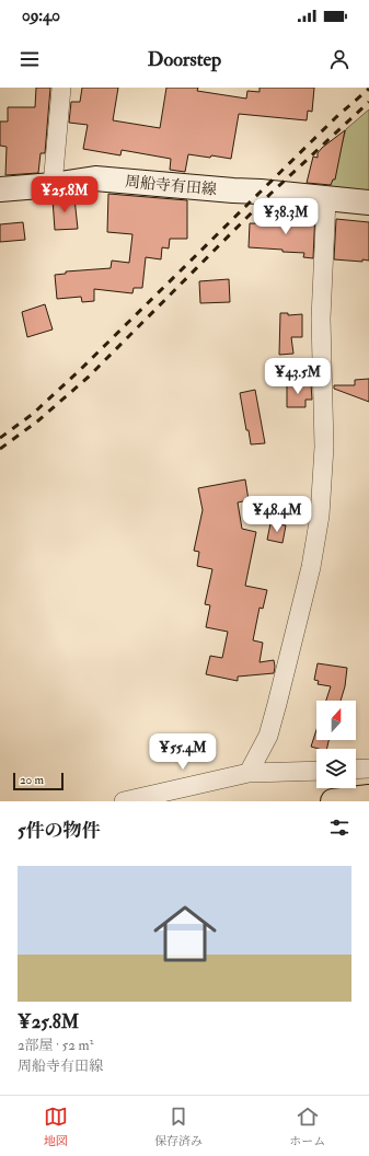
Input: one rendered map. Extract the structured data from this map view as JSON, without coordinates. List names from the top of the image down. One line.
{"streets":{"main road":["周船寺有田線"]},"scale_bar":"20 m","north":"top","page":{"status":"09:40","header":"Doorstep","price":["¥25.8M","¥38.3M","¥43.5M","¥48.4M","¥55.4M"],"scale":"20 m","heading":"5件の物件","list":[{"name":"¥25.8M","note":"2部屋 · 52 m² · 周船寺有田線"}],"tabs":["地図","保存済み","ホーム"]}}
